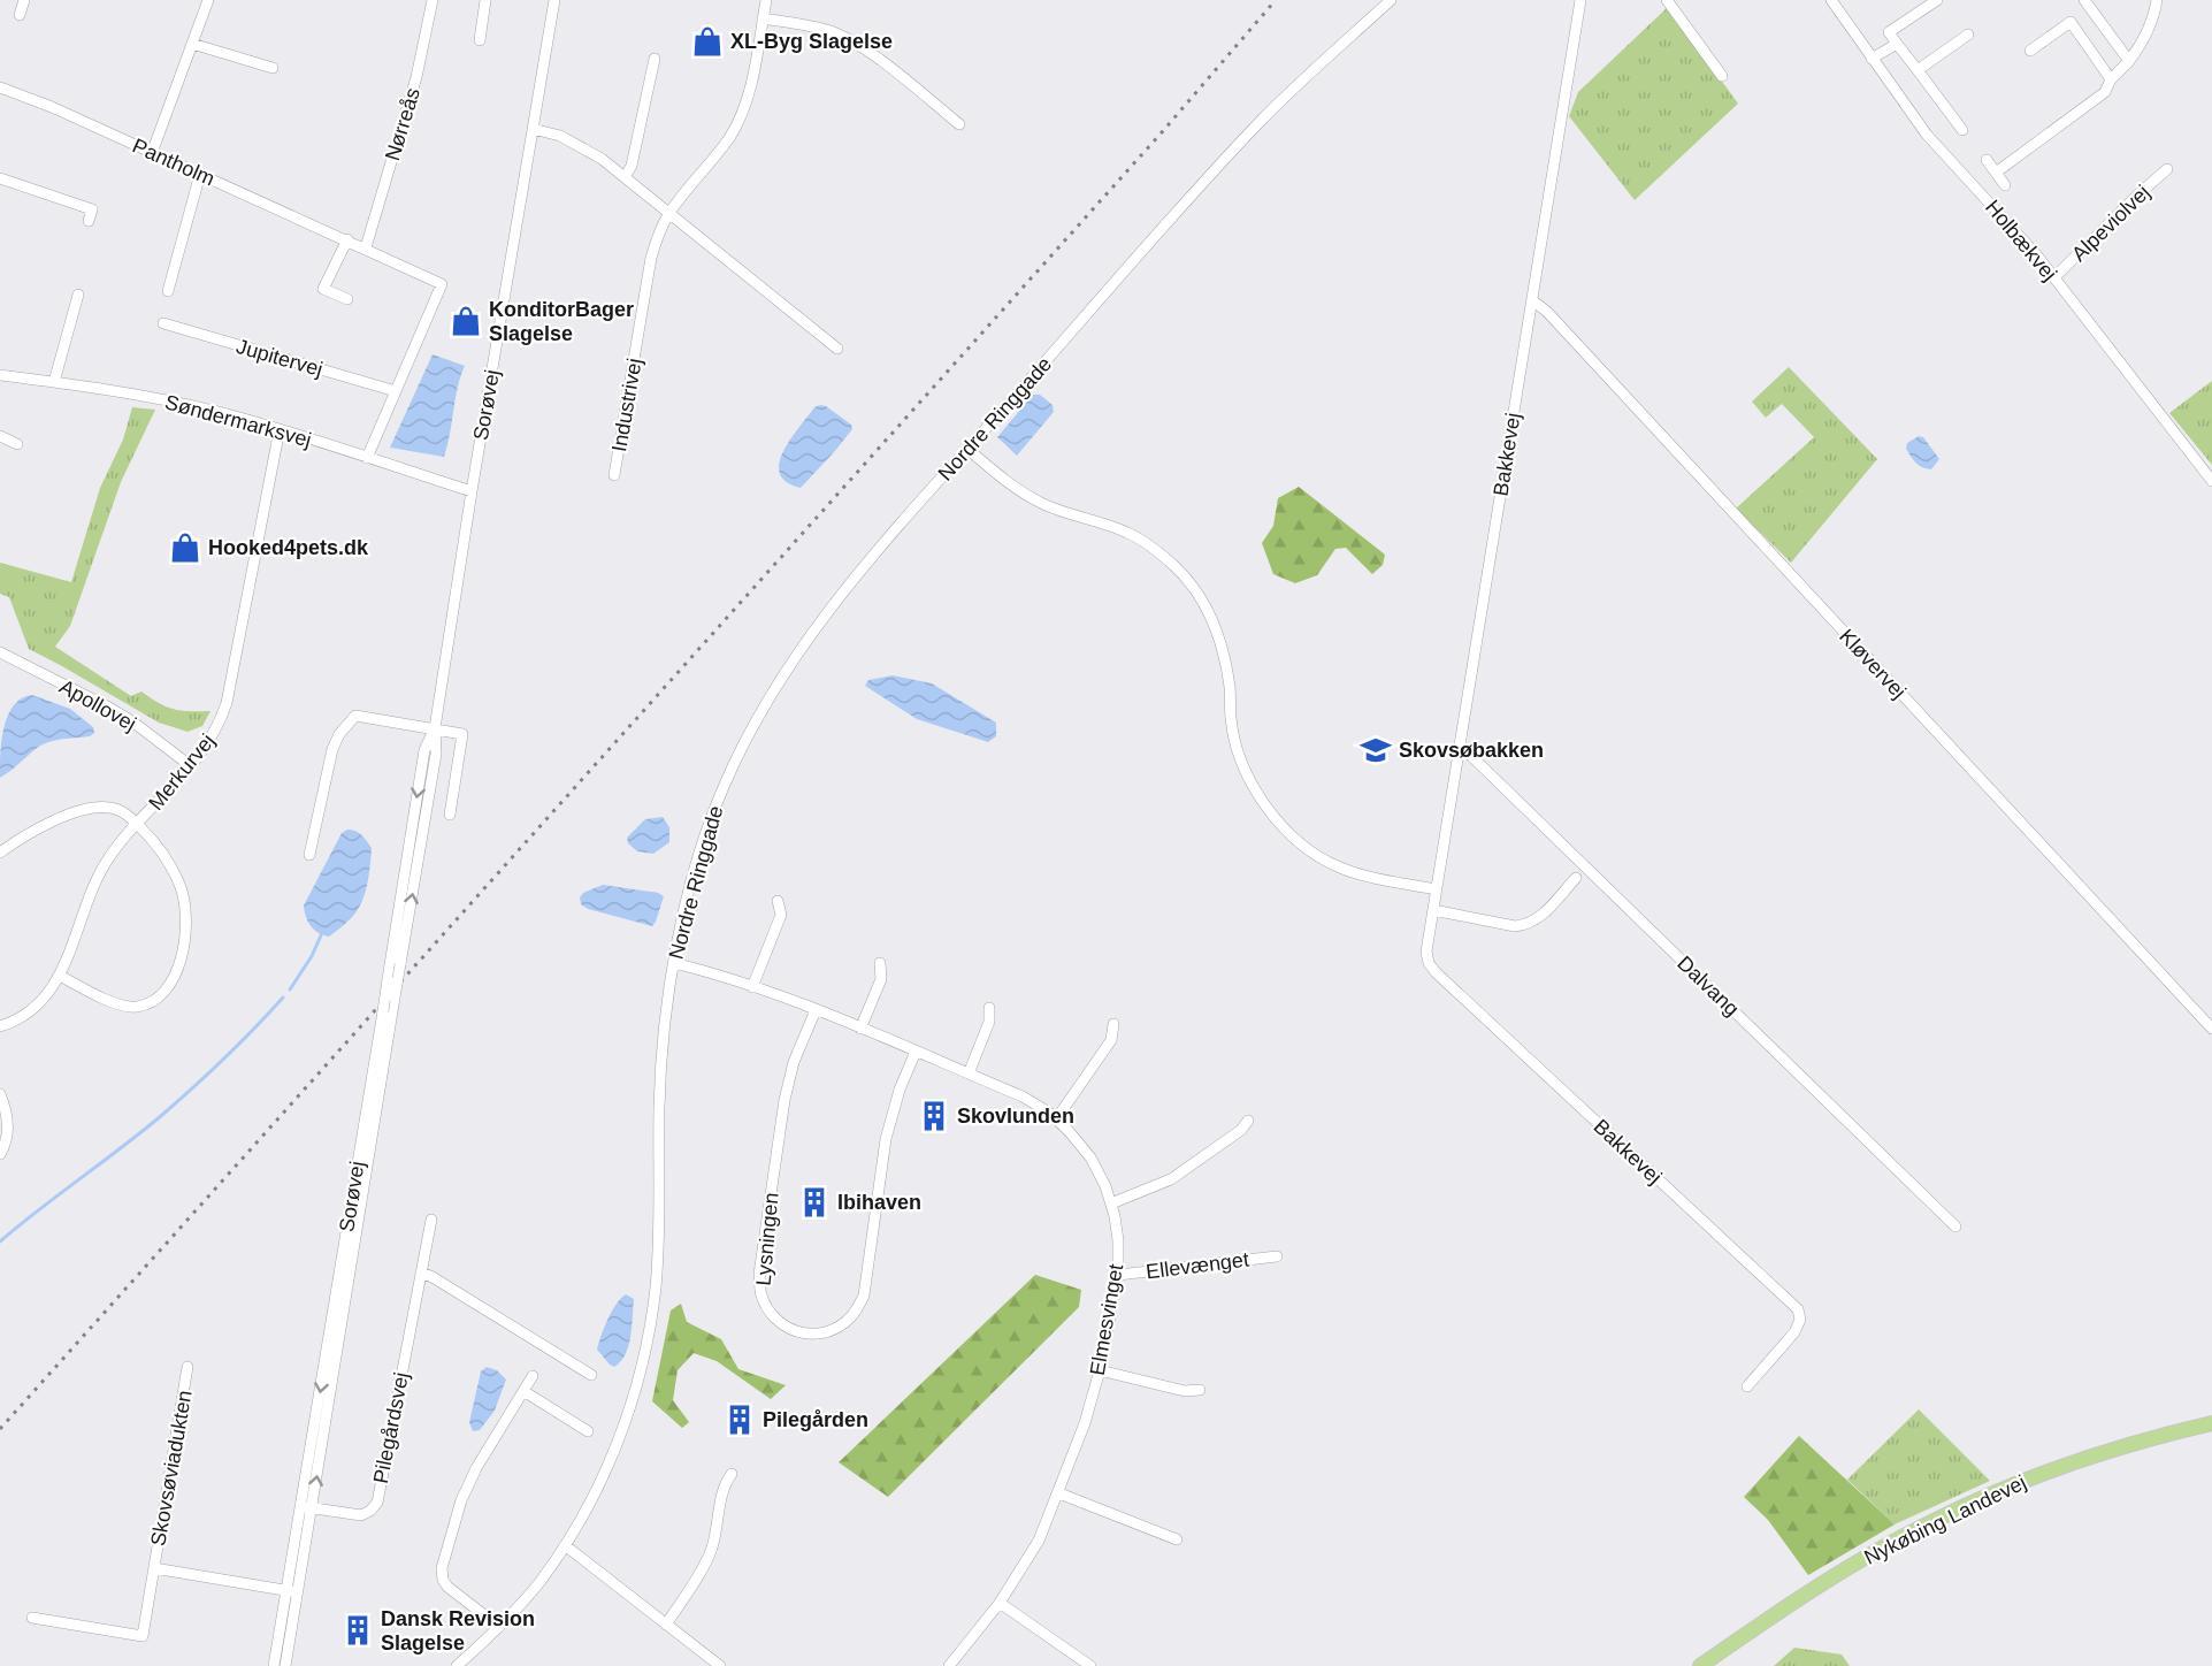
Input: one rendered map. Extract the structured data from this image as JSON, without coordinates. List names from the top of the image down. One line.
{"streets":{"main road":["Nykøbing Landevej"],"street":["Nørreås","Pantholm","Alpeviolvej","Holbækvej","Jupitervej","Sorøvej","Industrivej","Nordre Ringgade","Søndermarksvej","Bakkevej","Kløvervej","Apollovej","Merkurvej","Dalvang","Lysningen","Ellevænget","Elmesvinget","Pilegårdsvej","Skovsøviadukten"]},"crossings":[["Nørreås","Pantholm"],["Pantholm","Jupitervej"],["Pantholm","Søndermarksvej"],["Alpeviolvej","Holbækvej"],["Sorøvej","Søndermarksvej"],["Sorøvej","Pilegårdsvej"],["Sorøvej","Skovsøviadukten"],["Nordre Ringgade","Elmesvinget"],["Søndermarksvej","Merkurvej"],["Bakkevej","Kløvervej"],["Bakkevej","Dalvang"],["Apollovej","Merkurvej"],["Lysningen","Elmesvinget"],["Ellevænget","Elmesvinget"]],"places":{"shop":["XL-Byg Slagelse","KonditorBager Slagelse","Hooked4pets.dk"],"school or university":["Skovsøbakken"],"building":["Skovlunden","Ibihaven","Pilegården","Dansk Revision Slagelse"]}}
